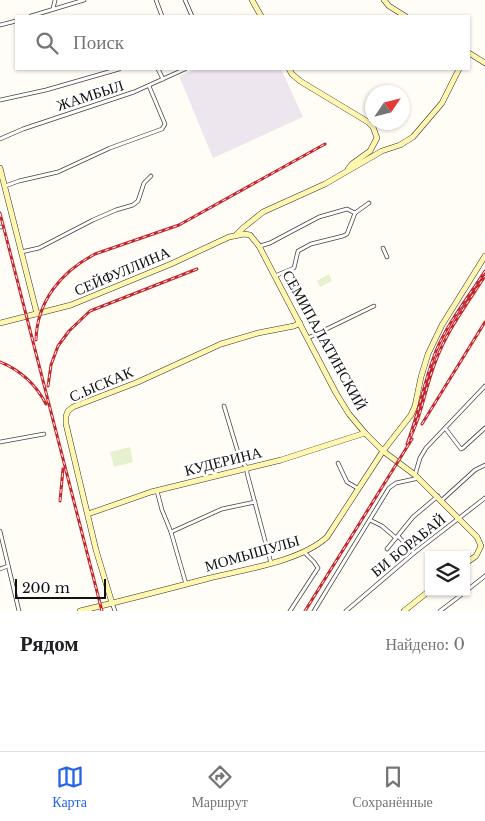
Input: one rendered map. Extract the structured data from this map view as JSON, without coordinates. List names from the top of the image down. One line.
{"streets":{"street":["ЖАМБЫЛ","СЕЙФУЛЛИНА","СЕМИПАЛАТИНСКИЙ","С.ЫСКАК","КУДЕРИНА","БИ БОРАБАЙ","МОМЫШУЛЫ"]},"crossings":[["СЕЙФУЛЛИНА","СЕМИПАЛАТИНСКИЙ"],["СЕМИПАЛАТИНСКИЙ","С.ЫСКАК"],["СЕМИПАЛАТИНСКИЙ","КУДЕРИНА"],["СЕМИПАЛАТИНСКИЙ","БИ БОРАБАЙ"],["СЕМИПАЛАТИНСКИЙ","МОМЫШУЛЫ"],["С.ЫСКАК","КУДЕРИНА"],["С.ЫСКАК","МОМЫШУЛЫ"]],"scale_bar":"200 m","north":"top right","page":{"search":"Поиск","scale":"200 m","heading":["Рядом","Найдено: 0"],"nav":["Карта","Маршрут","Сохранённые"]}}
